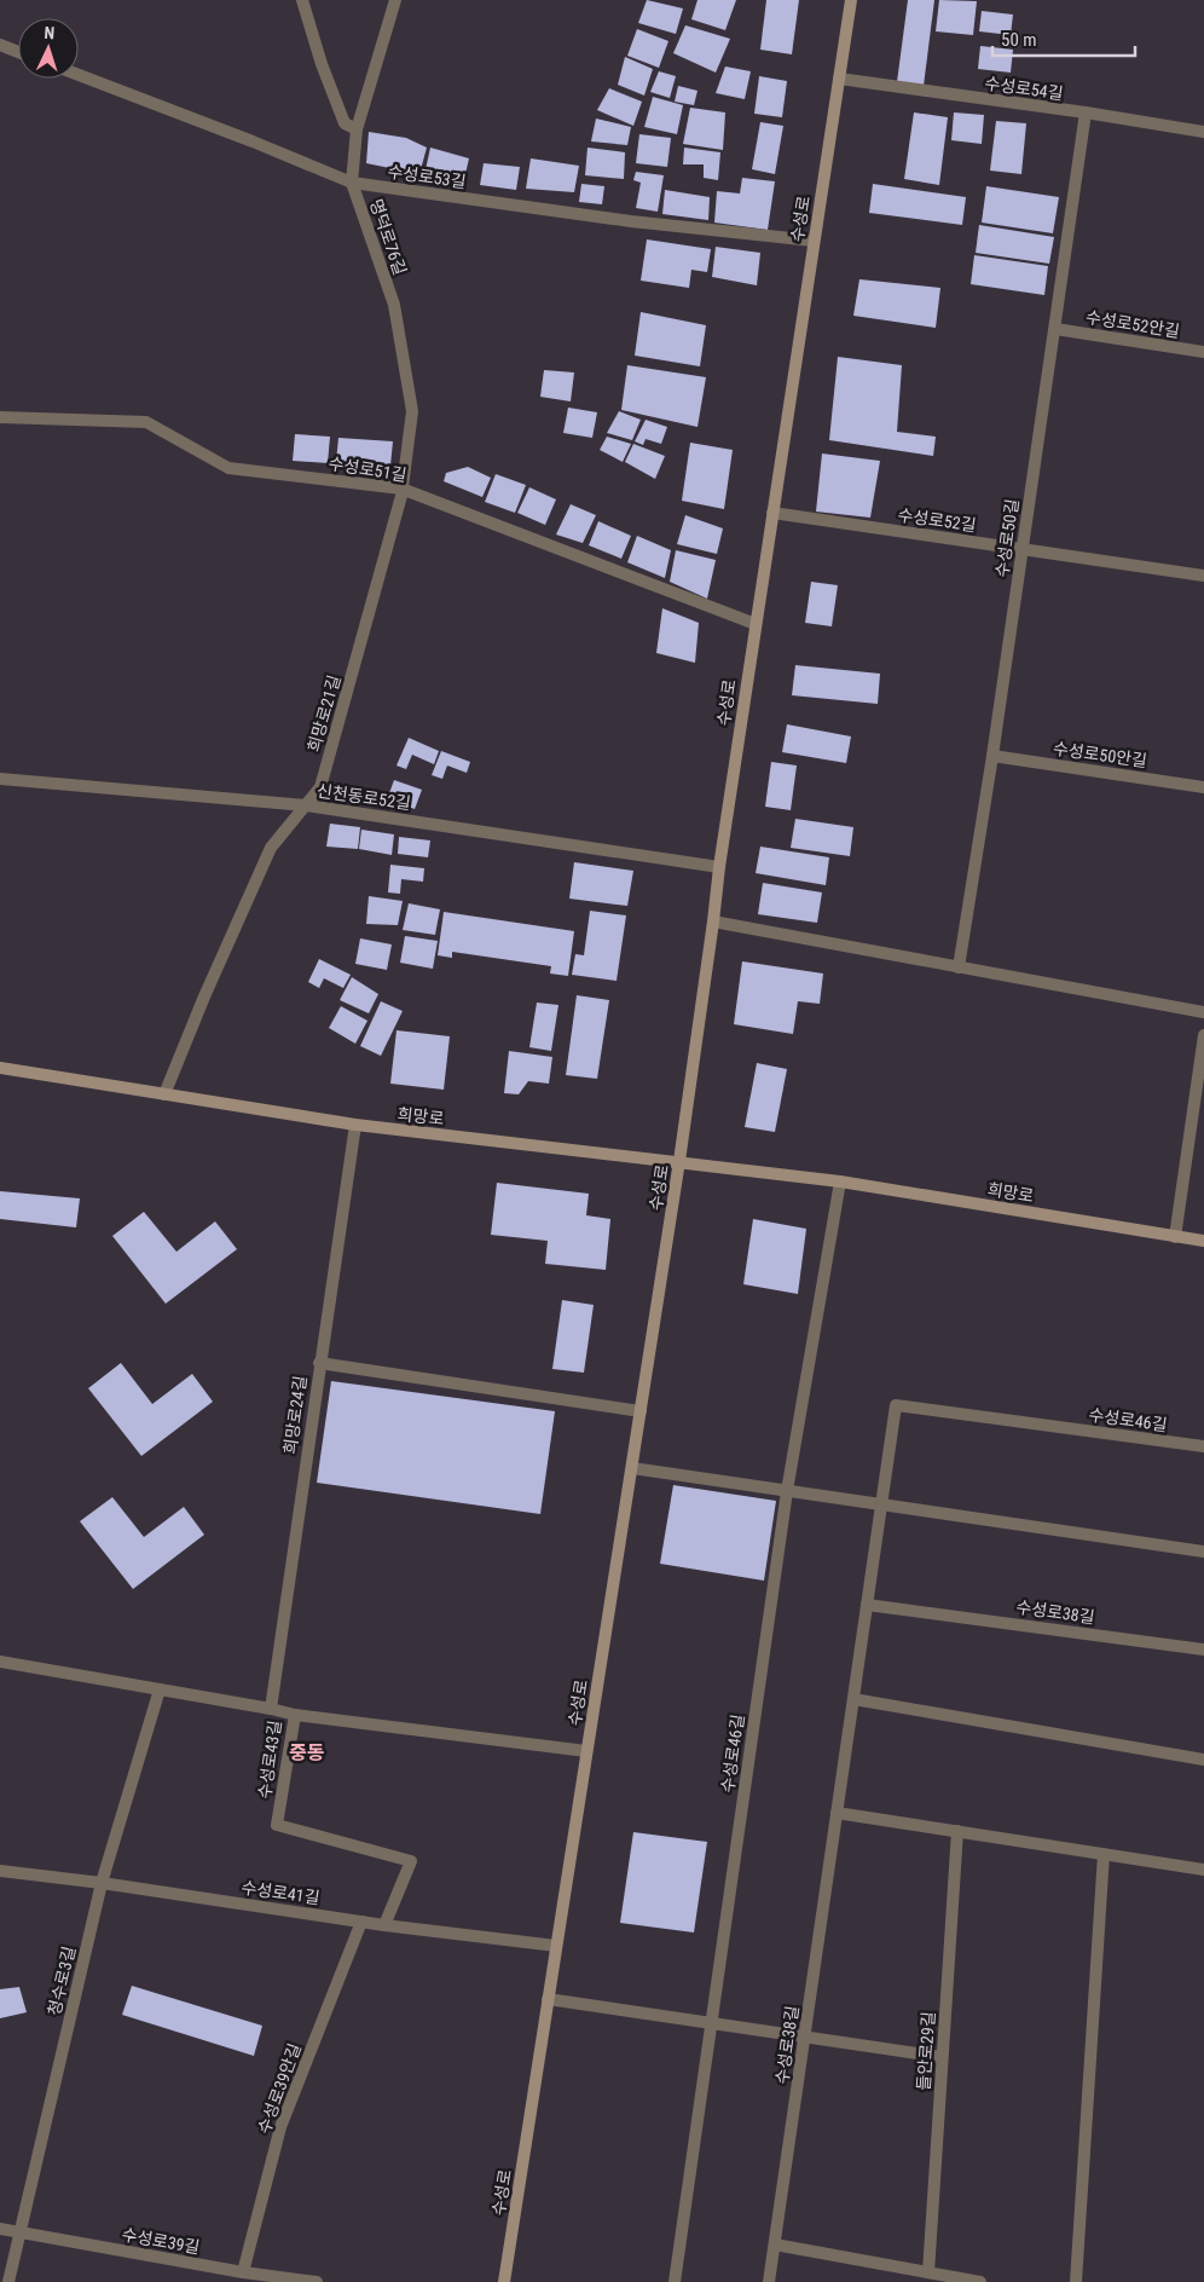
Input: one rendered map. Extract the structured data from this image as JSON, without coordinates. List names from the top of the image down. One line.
{"streets":{"main road":["수성로","희망로"],"street":["수성로54길","수성로53길","명덕로76길","수성로52안길","수성로51길","수성로52길","수성로50길","희망로21길","수성로50안길","신천동로52길","희망로24길","수성로46길","수성로38길","수성로43길","수성로41길","청수로3길","들안로29길","수성로39안길","수성로39길"]},"crossings":[["수성로54길","수성로"],["수성로54길","수성로50길"],["수성로53길","수성로"],["수성로53길","명덕로76길"],["수성로","수성로51길"],["수성로","수성로52길"],["수성로","신천동로52길"],["수성로","희망로"],["수성로","수성로41길"],["명덕로76길","수성로51길"],["명덕로76길","희망로21길"],["수성로52안길","수성로50길"],["수성로51길","희망로21길"],["수성로52길","수성로50길"],["수성로50길","수성로50안길"],["희망로21길","신천동로52길"],["희망로21길","희망로"],["희망로","희망로24길"],["희망로24길","수성로43길"],["수성로46길","수성로38길"],["수성로43길","수성로41길"],["수성로43길","청수로3길"],["수성로41길","청수로3길"],["수성로41길","수성로39안길"],["청수로3길","수성로39길"],["수성로39안길","수성로39길"]],"districts":["중동"],"scale_bar":"50 m","north":"top"}
